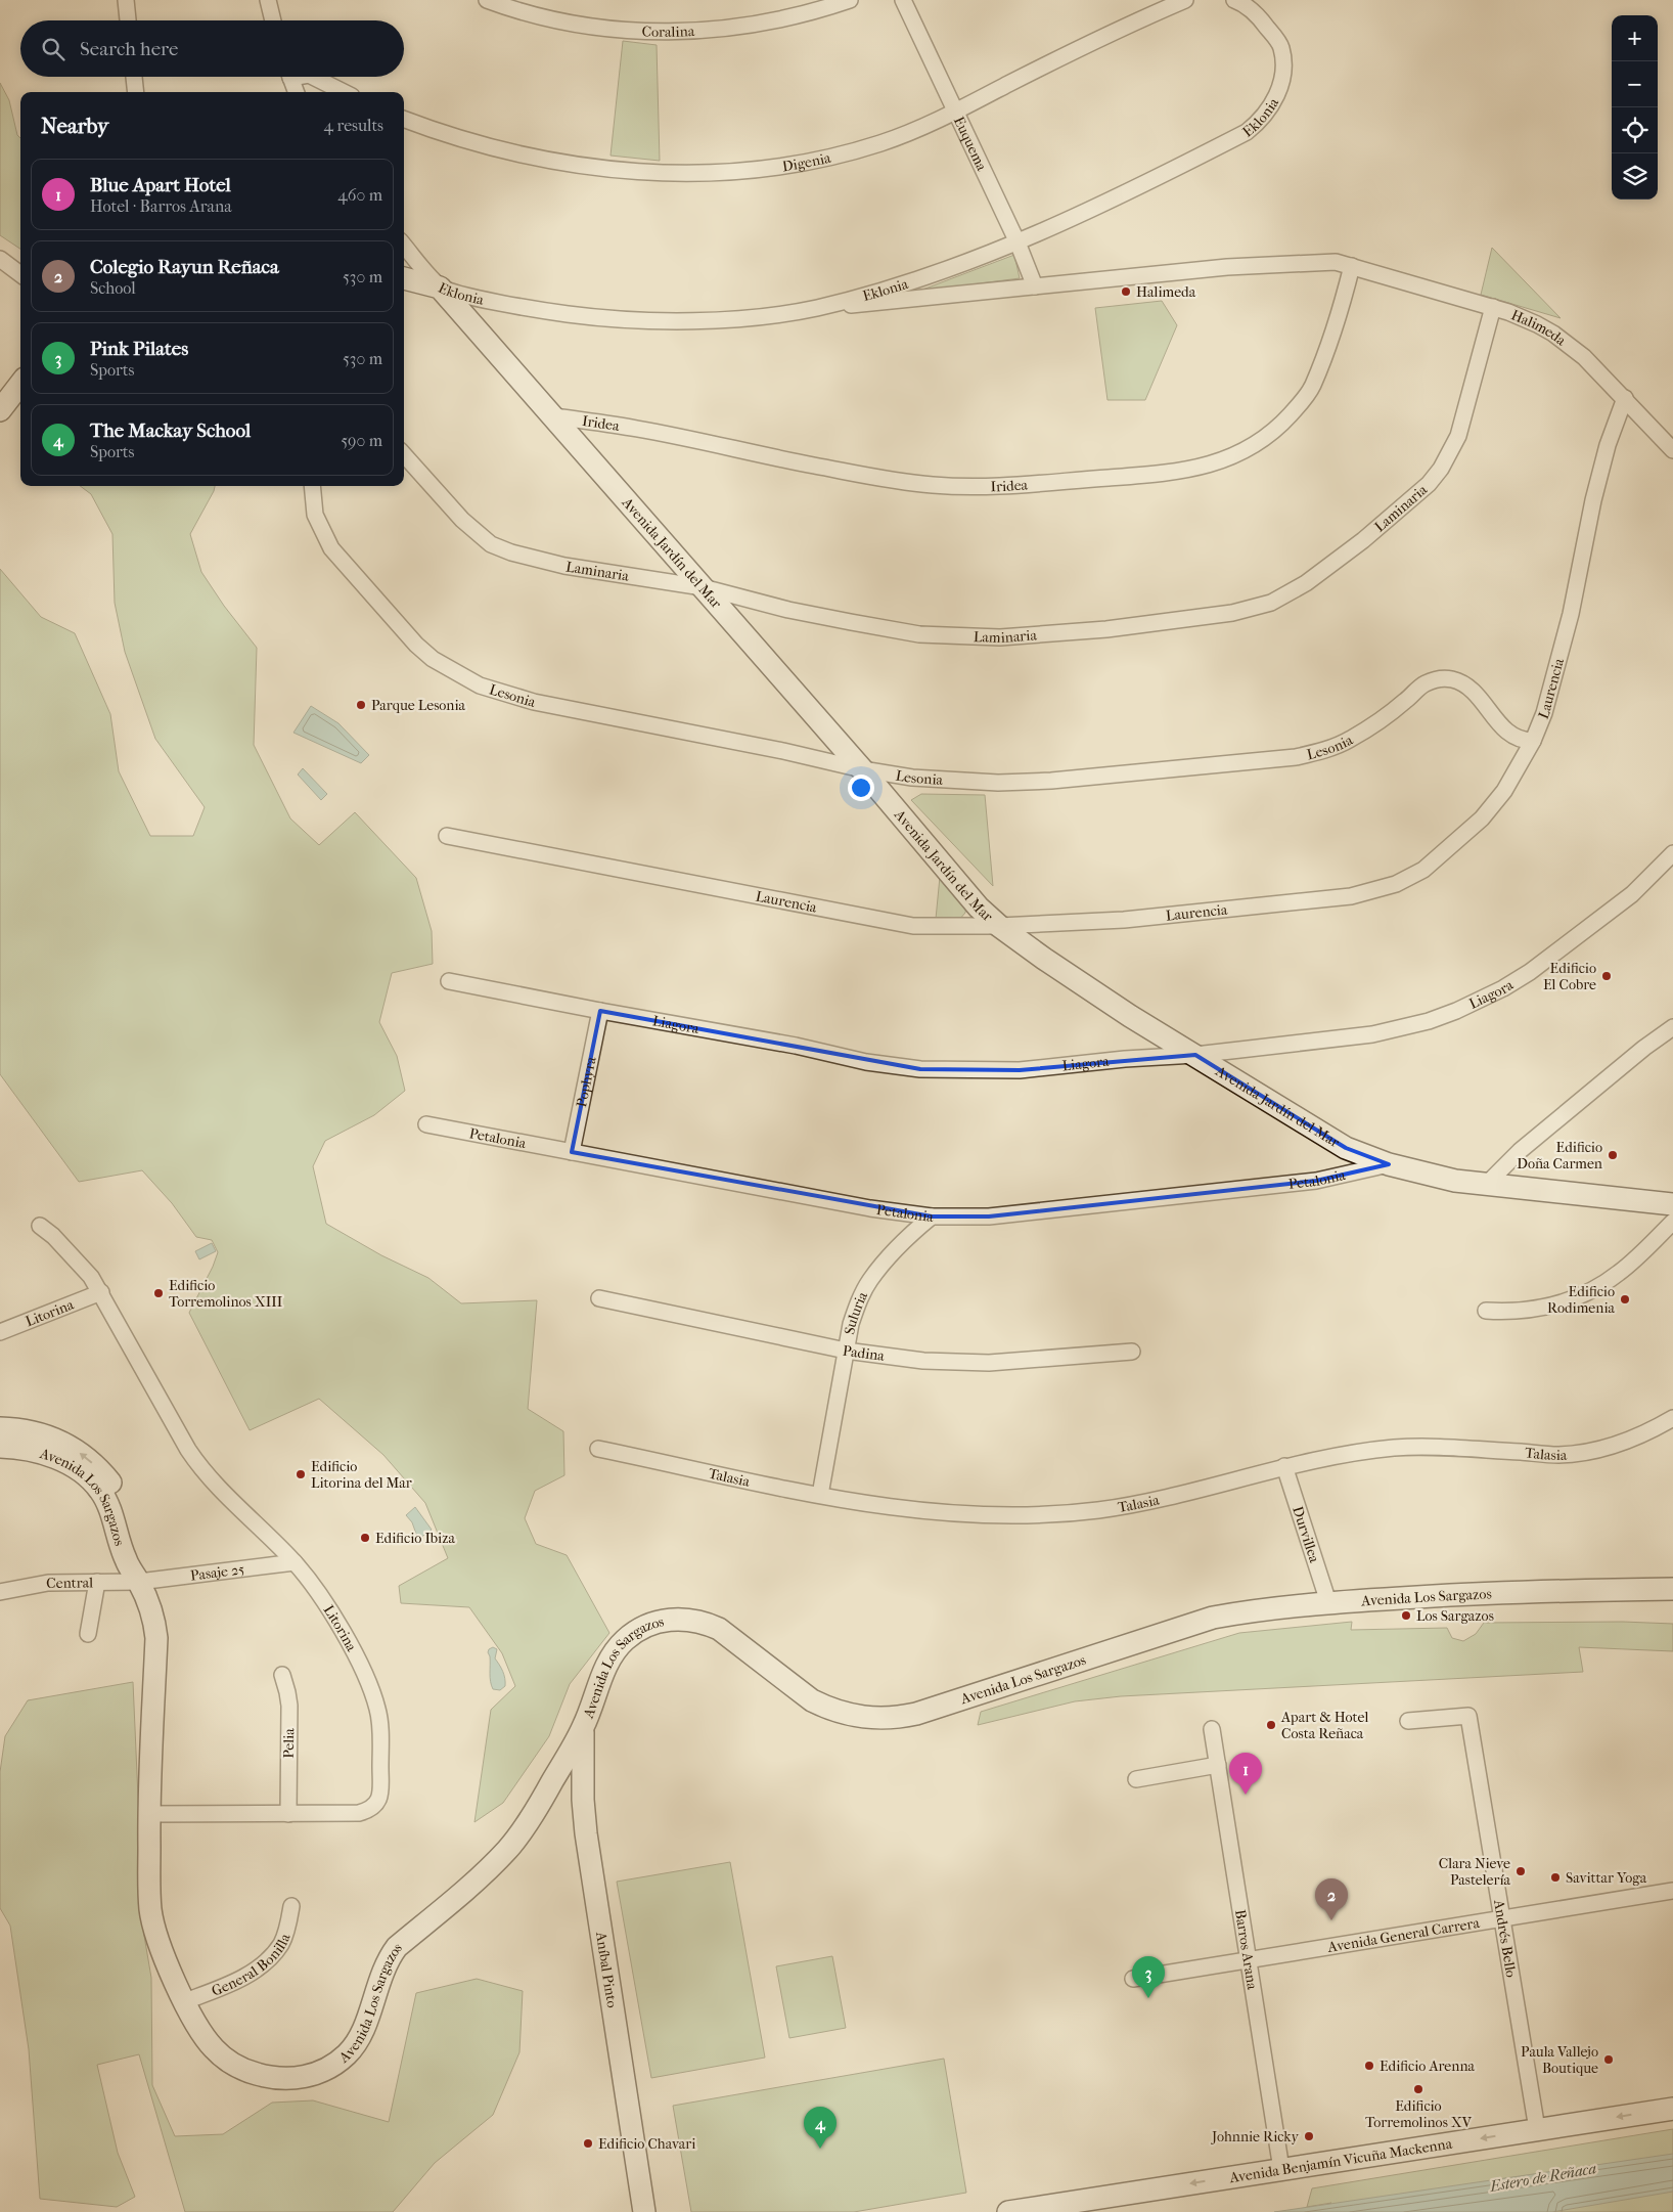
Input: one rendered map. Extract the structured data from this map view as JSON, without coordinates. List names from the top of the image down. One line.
{"streets":{"street":["Coralina","Eklonia","Euquema","Digenia","Halimeda","Iridea","Laminaria","Avenida Jardín del Mar","Laurencia","Lesonia","Liagora","Pophyra","Petalonia","Litorina","Suluria","Padina","Talasia","Avenida Los Sargazos","Durvillea","Pasaje 25","Central","Pelia","Avenida General Carrera","Andrés Bello","Barros Arana","General Bonilla","Aníbal Pinto","Avenida Benjamín Vicuña Mackenna"]},"crossings":[["Eklonia","Euquema"],["Eklonia","Halimeda"],["Eklonia","Avenida Jardín del Mar"],["Euquema","Digenia"],["Euquema","Halimeda"],["Halimeda","Iridea"],["Halimeda","Laminaria"],["Halimeda","Laurencia"],["Iridea","Avenida Jardín del Mar"],["Laminaria","Avenida Jardín del Mar"],["Avenida Jardín del Mar","Laurencia"],["Avenida Jardín del Mar","Lesonia"],["Avenida Jardín del Mar","Liagora"],["Avenida Jardín del Mar","Petalonia"],["Laurencia","Lesonia"],["Liagora","Pophyra"],["Pophyra","Petalonia"],["Petalonia","Suluria"],["Litorina","Avenida Los Sargazos"],["Litorina","Pasaje 25"],["Litorina","Pelia"],["Suluria","Padina"],["Suluria","Talasia"],["Talasia","Durvillea"],["Avenida Los Sargazos","Durvillea"],["Avenida Los Sargazos","Pasaje 25"],["Avenida Los Sargazos","Central"],["Avenida Los Sargazos","General Bonilla"],["Avenida Los Sargazos","Aníbal Pinto"],["Pasaje 25","Central"],["Avenida General Carrera","Andrés Bello"],["Avenida General Carrera","Barros Arana"],["Andrés Bello","Avenida Benjamín Vicuña Mackenna"],["Barros Arana","Avenida Benjamín Vicuña Mackenna"]],"one_way":["Avenida Benjamín Vicuña Mackenna"],"water":["Estero de Reñaca"],"places":["Halimeda","Parque Lesonia","Edificio El Cobre","Edificio Doña Carmen","Edificio Torremolinos XIII","Edificio Rodimenia","Edificio Litorina del Mar","Edificio Ibiza","Los Sargazos","Apart & Hotel Costa Reñaca","Clara Nieve Pastelería","Savittar Yoga","Paula Vallejo Boutique","Edificio Arenna","Edificio Torremolinos XV","Johnnie Ricky","Edificio Chavari"],"page":{"map_buttons":["+","−"],"search":"Search here","heading":["Nearby","4 results"],"list":[{"mark":"1","name":"Blue Apart Hotel","note":"Hotel · Barros Arana","value":"460 m"},{"mark":"2","name":"Colegio Rayun Reñaca","note":"School","value":"530 m"},{"mark":"3","name":"Pink Pilates","note":"Sports","value":"530 m"},{"mark":"4","name":"The Mackay School","note":"Sports","value":"590 m"}],"pins":["1","2","3","4"]}}
